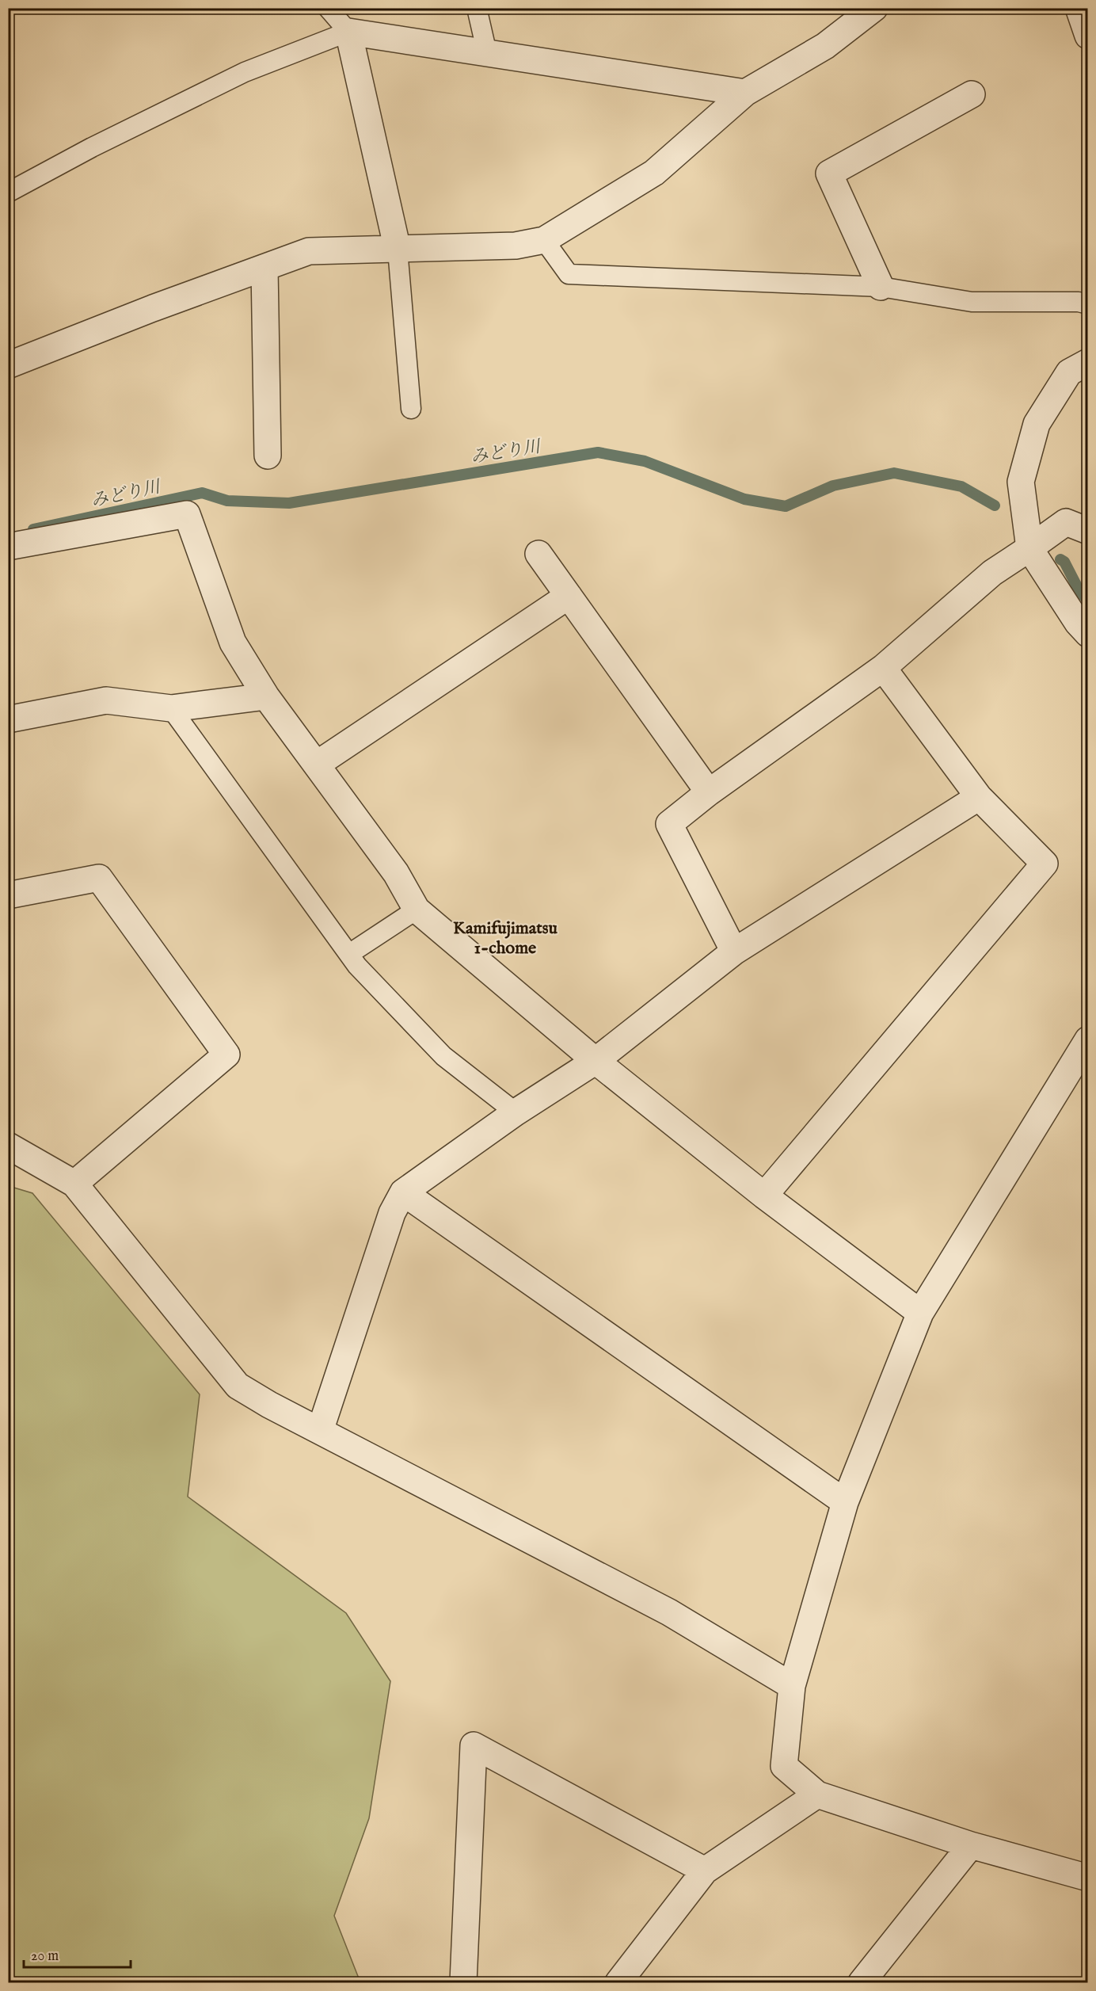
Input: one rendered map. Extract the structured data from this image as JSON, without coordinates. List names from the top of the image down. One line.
{"districts":["Kamifujimatsu 1-chome"],"water":["みどり川"],"scale_bar":"20 m"}
